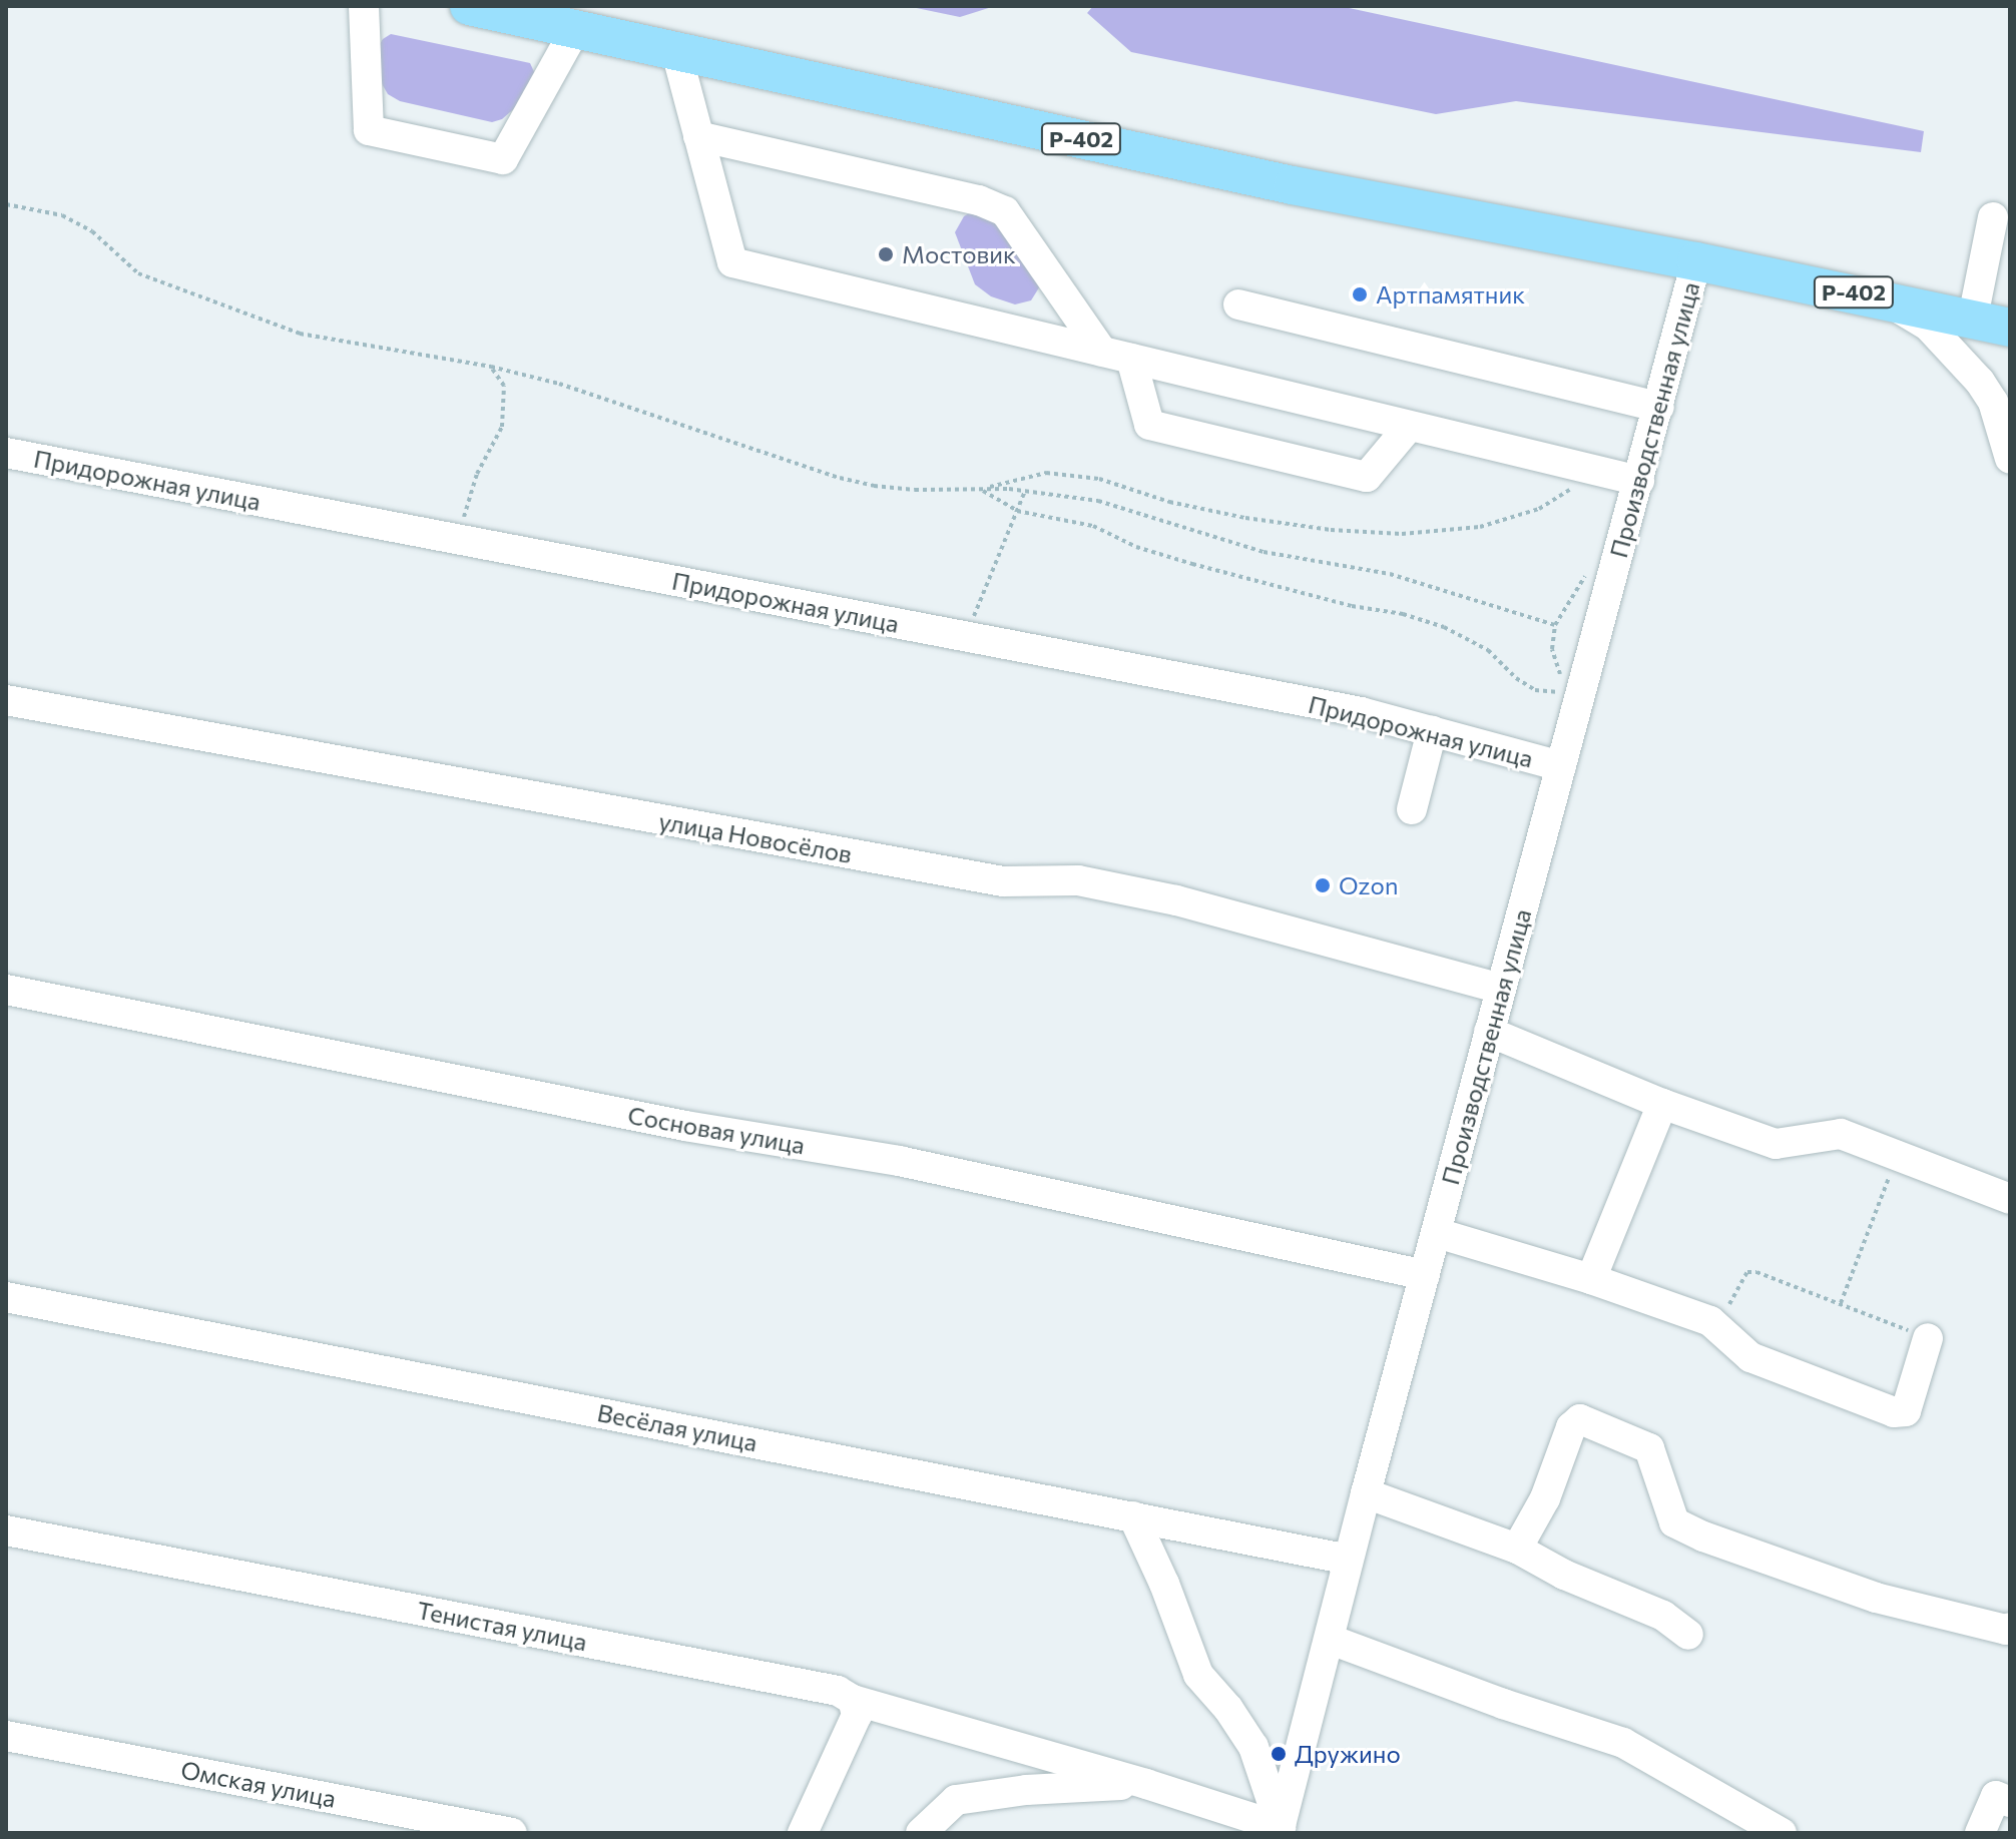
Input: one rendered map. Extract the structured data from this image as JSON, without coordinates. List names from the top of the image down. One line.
{"streets":{"main road":["Р-402"],"street":["Производственная улица","Придорожная улица","улица Новосёлов","Сосновая улица","Весёлая улица","Тенистая улица","Омская улица"]},"crossings":[["Р-402","Производственная улица"],["Производственная улица","Придорожная улица"],["Производственная улица","улица Новосёлов"],["Производственная улица","Сосновая улица"],["Производственная улица","Весёлая улица"],["Производственная улица","Тенистая улица"]],"places":["Мостовик","Артпамятник","Ozon","Дружино"]}
